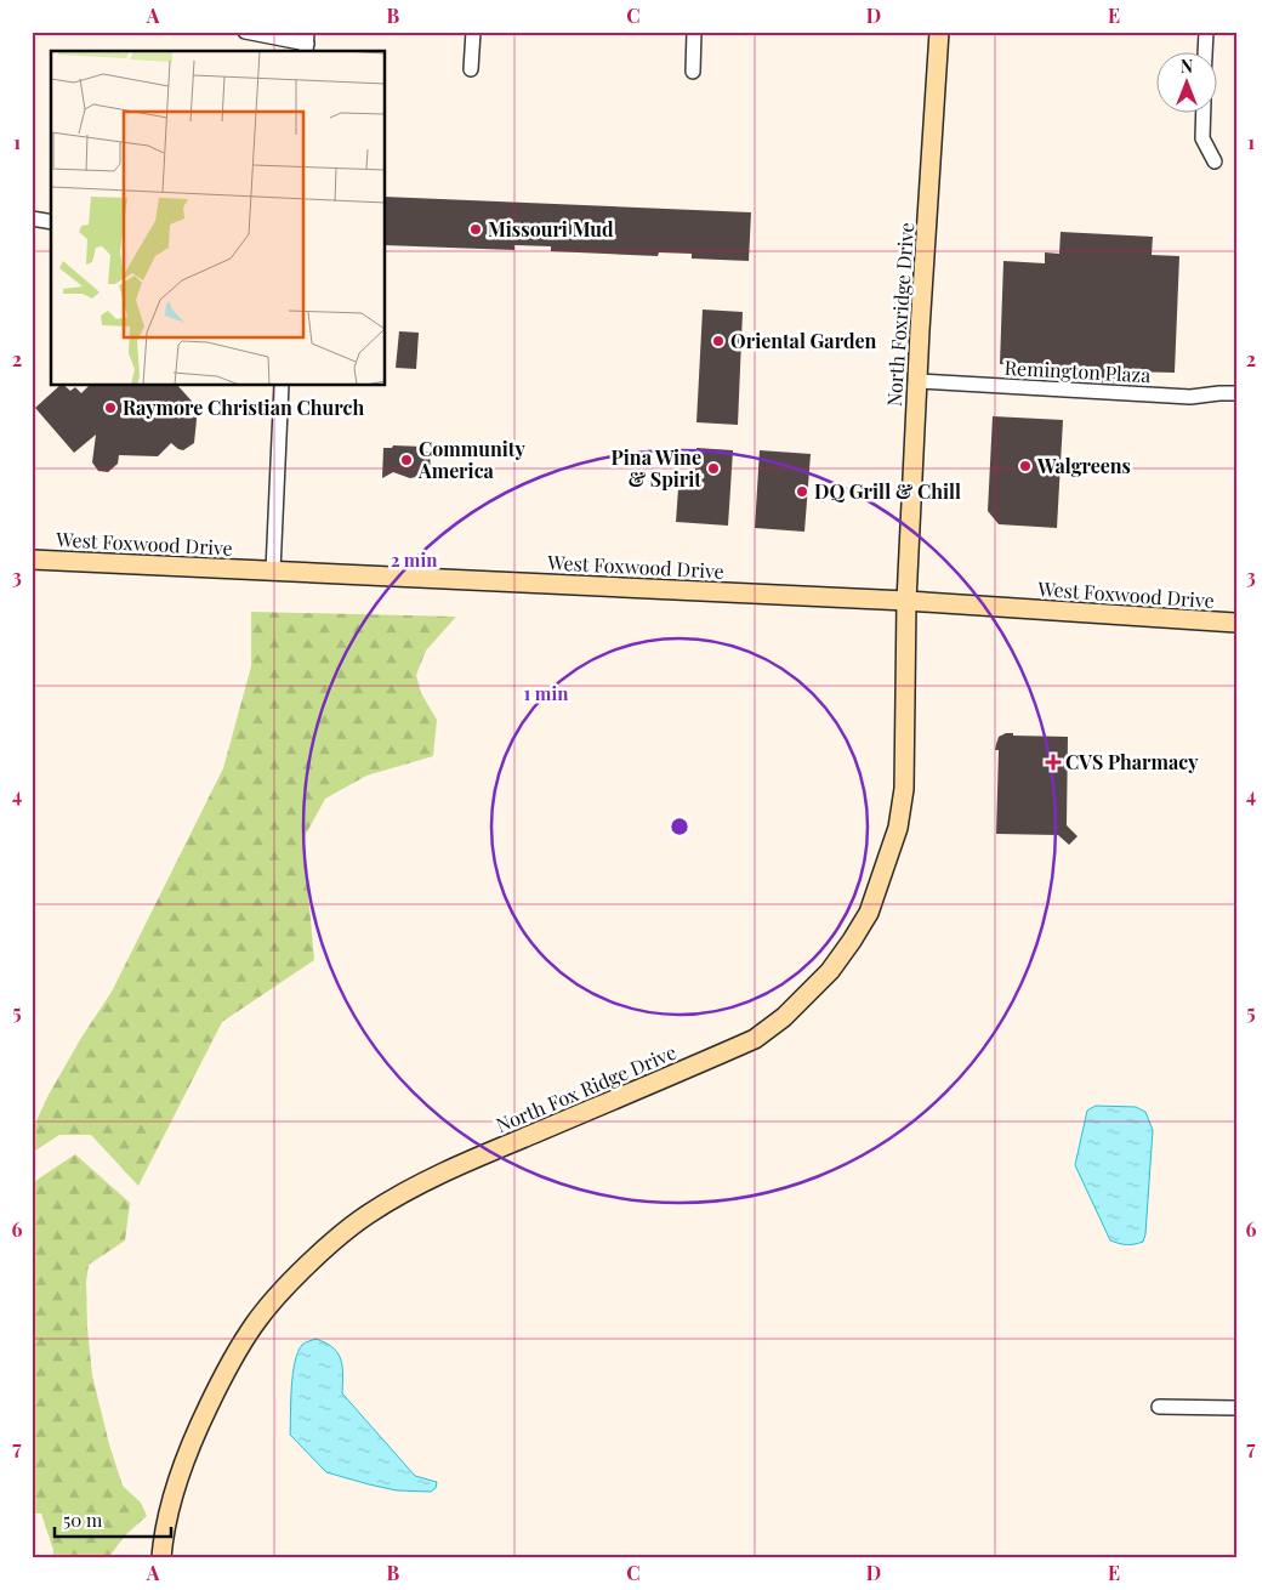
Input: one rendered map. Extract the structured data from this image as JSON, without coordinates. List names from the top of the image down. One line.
{"streets":{"street":["North Foxridge Drive","Remington Plaza","West Foxwood Drive","North Fox Ridge Drive"]},"crossings":[["North Foxridge Drive","Remington Plaza"],["North Foxridge Drive","West Foxwood Drive"],["North Foxridge Drive","North Fox Ridge Drive"],["West Foxwood Drive","North Fox Ridge Drive"]],"places":{"other":["Missouri Mud","Oriental Garden","Raymore Christian Church","Community America","Walgreens","Pina Wine & Spirit","DQ Grill & Chill"],"health":["CVS Pharmacy"]},"scale_bar":"50 m","north":"top","grid":{"columns":["A","B","C","D","E"],"rows":["1","2","3","4","5","6","7"]},"rings":["2 min","1 min"]}
